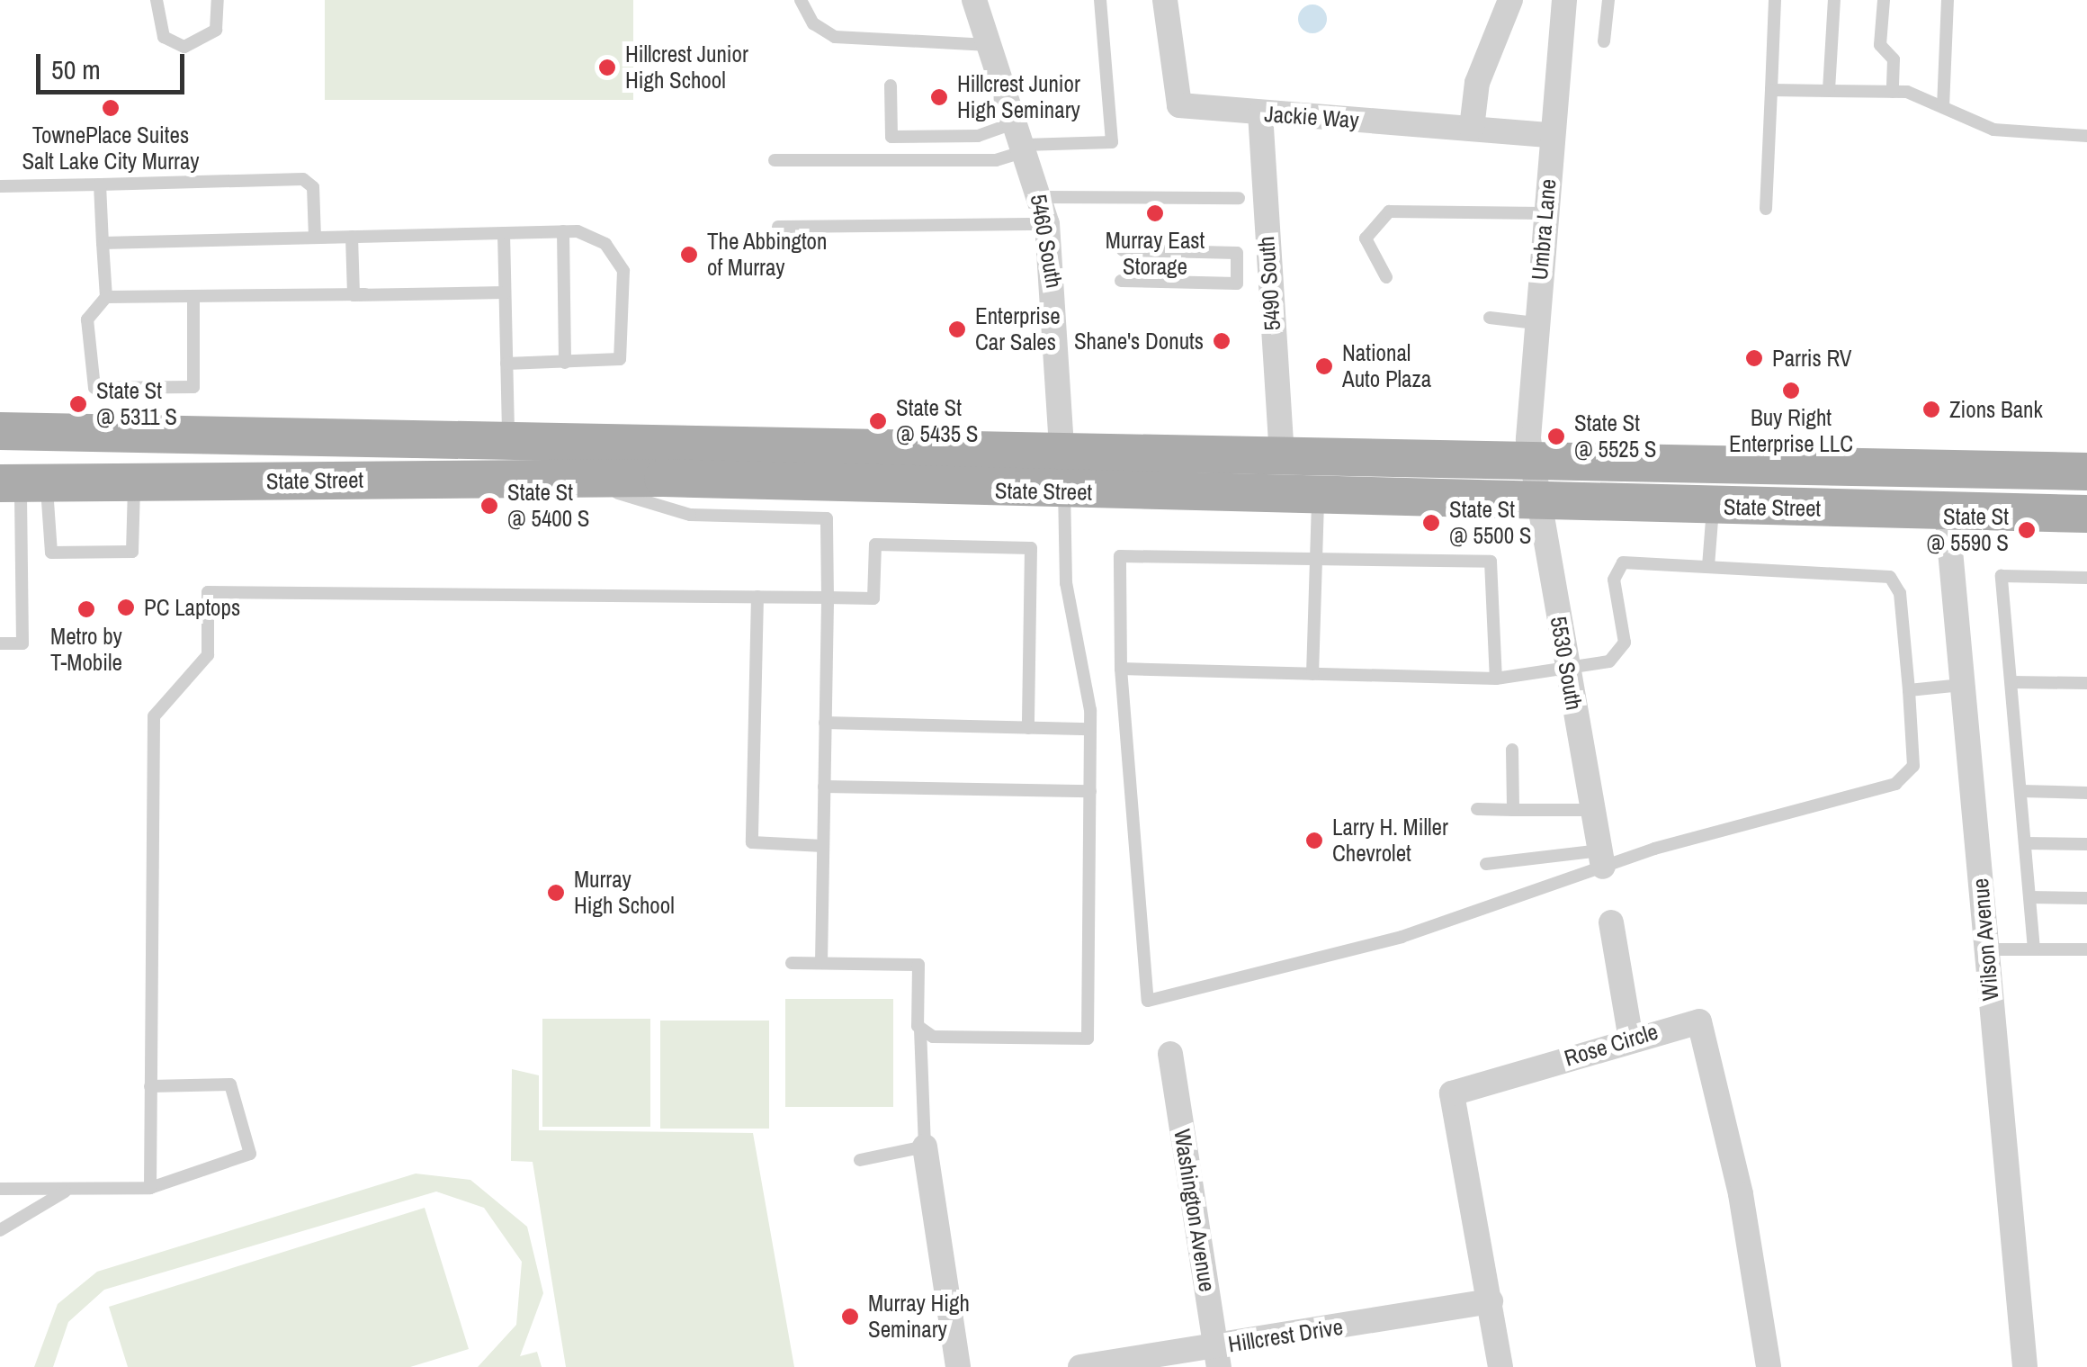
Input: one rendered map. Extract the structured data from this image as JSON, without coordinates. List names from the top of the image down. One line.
{"streets":{"main road":["State Street"],"street":["Jackie Way","Umbra Lane","5460 South","5490 South","5530 South","Wilson Avenue","Rose Circle","Washington Avenue","Hillcrest Drive"]},"crossings":[["Jackie Way","Umbra Lane"],["Jackie Way","5490 South"],["Umbra Lane","State Street"],["Umbra Lane","5530 South"],["5460 South","State Street"],["5490 South","State Street"],["State Street","5530 South"],["State Street","Wilson Avenue"],["Rose Circle","Hillcrest Drive"],["Washington Avenue","Hillcrest Drive"]],"places":["Hillcrest Junior High School","Hillcrest Junior High Seminary","TownePlace Suites Salt Lake City Murray","Murray East Storage","The Abbington of Murray","Enterprise Car Sales","Shane's Donuts","Parris RV","National Auto Plaza","Buy Right Enterprise LLC","State St @ 5311 S","Zions Bank","State St @ 5435 S","State St @ 5525 S","State St @ 5400 S","State St @ 5500 S","State St @ 5590 S","PC Laptops","Metro by T-Mobile","Larry H. Miller Chevrolet","Murray High School","Murray High Seminary"],"scale_bar":"50 m"}
